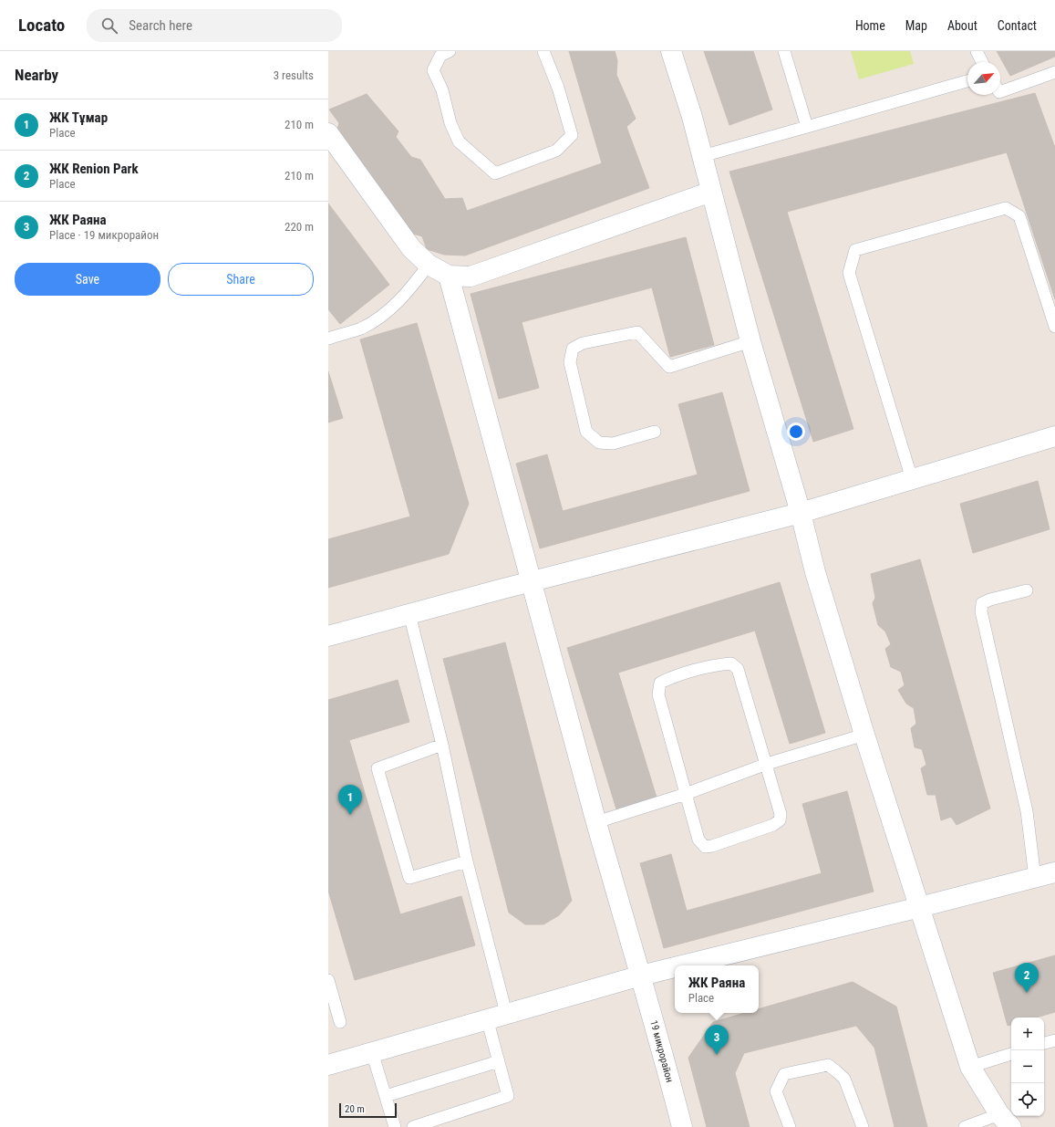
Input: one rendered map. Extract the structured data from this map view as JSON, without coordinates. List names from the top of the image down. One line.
{"streets":{"street":["19 микрорайон"]},"scale_bar":"20 m","north":"top right","page":{"header":"Locato","search":"Search here","nav":["Home","Map","About","Contact"],"heading":["Nearby","3 results"],"list":[{"mark":"1","name":"ЖК Тұмар","note":"Place","value":"210 m"},{"mark":"2","name":"ЖК Renion Park","note":"Place","value":"210 m"},{"mark":"3","name":"ЖК Раяна","note":"Place · 19 микрорайон","value":"220 m"}],"buttons":["Save","Share"],"pins":["1","2","3"],"popup":["ЖК Раяна","Place"],"map_buttons":["+","−"],"scale":"20 m"}}
